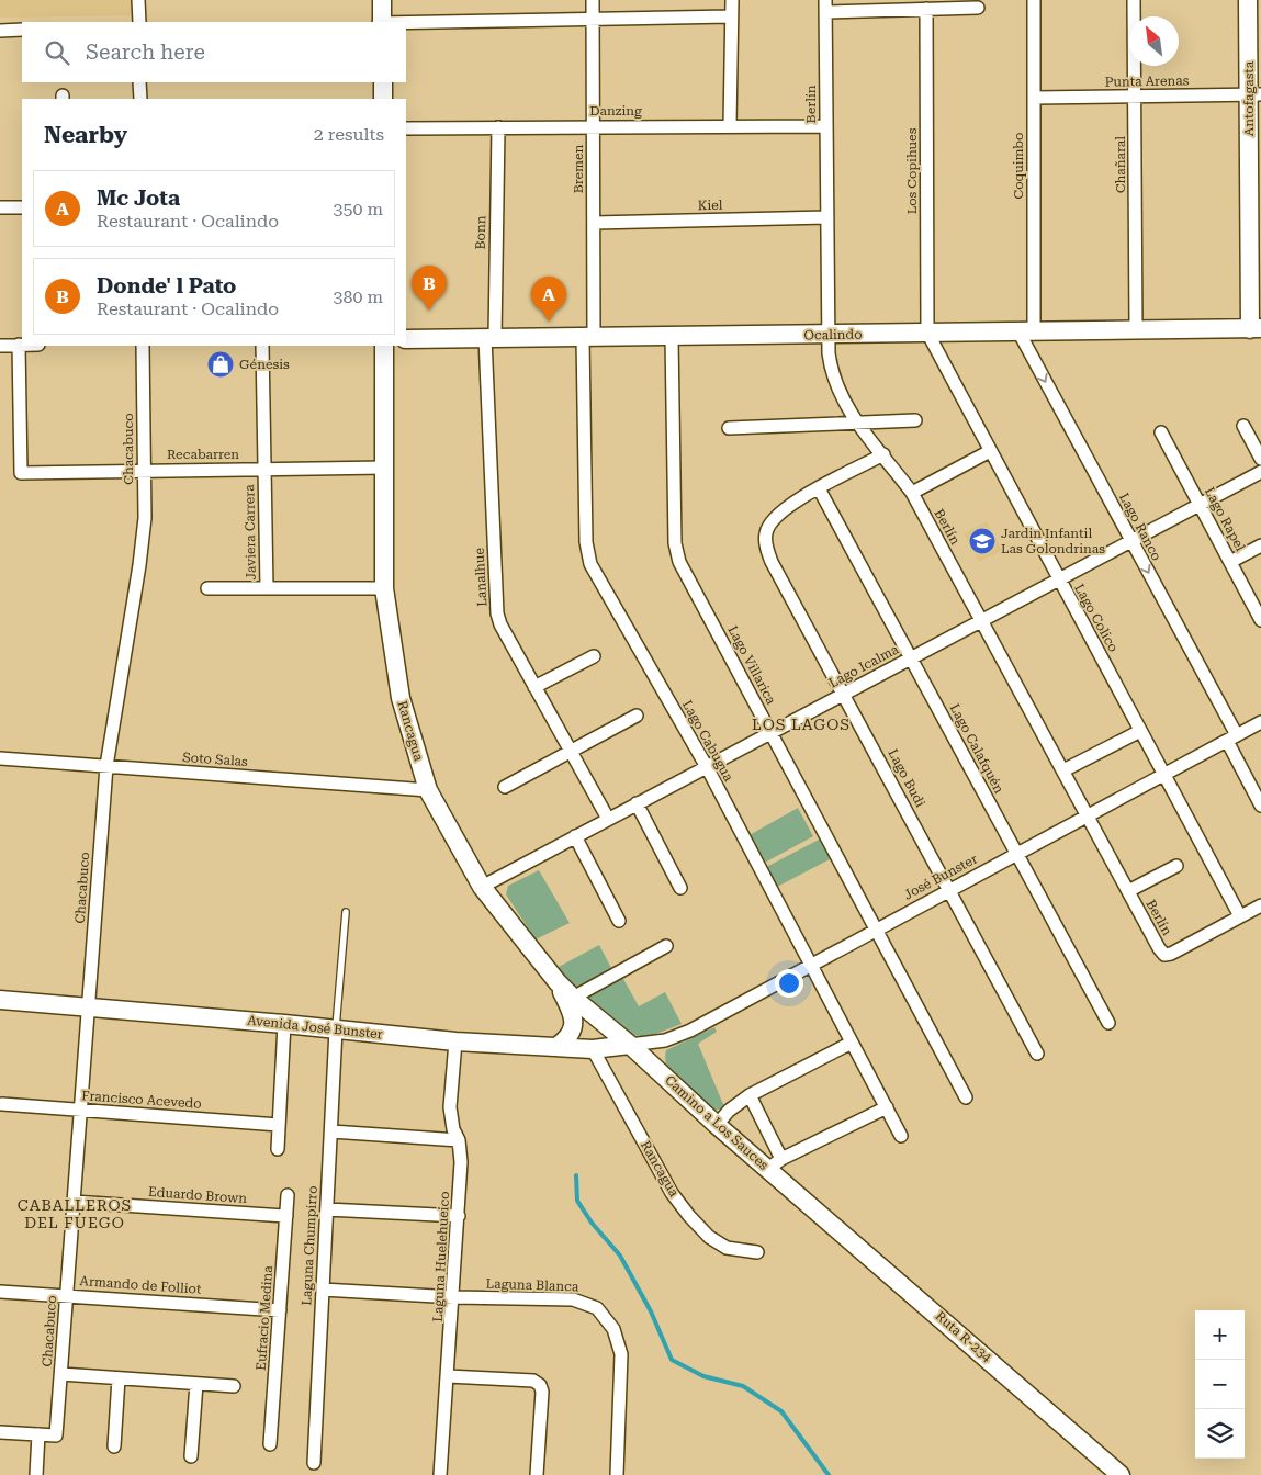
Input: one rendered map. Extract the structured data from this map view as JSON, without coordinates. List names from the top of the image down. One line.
{"streets":{"main road":["Antofagasta","Ocalindo","Rancagua","Avenida José Bunster","Camino a Los Sauces","Ruta R-234"],"street":["Punta Arenas","Berlín","Danzing","Chañaral","Coquimbo","Bremen","Los Copihues","Kiel","Bonn","Chacabuco","Recabarren","Lago Rapel","Lago Ranco","Javiera Carrera","Lanalhue","Lago Colico","Lago Villarica","Lago Icalma","Lago Cabugua","Lago Calafquén","Soto Salas","Lago Budi","José Bunster","Francisco Acevedo","Eduardo Brown","Laguna Chumpirro","Laguna Huelehueico","Armando de Folliot","Laguna Blanca","Eufracio Medina"]},"crossings":[["Punta Arenas","Antofagasta"],["Punta Arenas","Chañaral"],["Punta Arenas","Coquimbo"],["Antofagasta","Ocalindo"],["Berlín","Danzing"],["Berlín","Kiel"],["Berlín","Ocalindo"],["Berlín","Lago Colico"],["Berlín","Lago Icalma"],["Berlín","José Bunster"],["Danzing","Bremen"],["Danzing","Bonn"],["Chañaral","Ocalindo"],["Coquimbo","Ocalindo"],["Coquimbo","Lago Ranco"],["Bremen","Kiel"],["Bremen","Ocalindo"],["Bremen","Lago Cabugua"],["Los Copihues","Ocalindo"],["Los Copihues","Lago Colico"],["Bonn","Ocalindo"],["Bonn","Lanalhue"],["Ocalindo","Lago Ranco"],["Ocalindo","Lanalhue"],["Ocalindo","Lago Colico"],["Ocalindo","Lago Villarica"],["Ocalindo","Lago Cabugua"],["Chacabuco","Recabarren"],["Chacabuco","Soto Salas"],["Chacabuco","Avenida José Bunster"],["Chacabuco","Francisco Acevedo"],["Chacabuco","Eduardo Brown"],["Chacabuco","Armando de Folliot"],["Recabarren","Javiera Carrera"],["Recabarren","Rancagua"],["Lago Rapel","Lago Icalma"],["Lago Ranco","Lago Icalma"],["Lago Ranco","José Bunster"],["Lanalhue","Lago Icalma"],["Lago Colico","Lago Icalma"],["Lago Colico","José Bunster"],["Lago Villarica","Lago Icalma"],["Lago Villarica","José Bunster"],["Lago Icalma","Rancagua"],["Lago Icalma","Lago Cabugua"],["Lago Icalma","Lago Calafquén"],["Lago Icalma","Lago Budi"],["Rancagua","Soto Salas"],["Rancagua","José Bunster"],["Rancagua","Avenida José Bunster"],["Rancagua","Camino a Los Sauces"],["Lago Cabugua","José Bunster"],["Lago Calafquén","Lago Budi"],["Lago Calafquén","José Bunster"],["Lago Budi","José Bunster"],["José Bunster","Avenida José Bunster"],["José Bunster","Camino a Los Sauces"],["Avenida José Bunster","Camino a Los Sauces"],["Avenida José Bunster","Laguna Chumpirro"],["Avenida José Bunster","Laguna Huelehueico"],["Camino a Los Sauces","Ruta R-234"],["Eduardo Brown","Eufracio Medina"],["Laguna Chumpirro","Laguna Blanca"],["Laguna Huelehueico","Laguna Blanca"],["Armando de Folliot","Eufracio Medina"]],"one_way":["Lago Ranco"],"districts":["LOS LAGOS","CABALLEROS DEL FUEGO"],"places":{"shop":["Génesis"],"school or university":["Jardin Infantil Las Golondrinas"]},"north":"top left","page":{"search":"Search here","heading":["Nearby","2 results"],"list":[{"mark":"A","name":"Mc Jota","note":"Restaurant · Ocalindo","value":"350 m"},{"mark":"B","name":"Donde' l Pato","note":"Restaurant · Ocalindo","value":"380 m"}],"pins":["B","A"],"map_buttons":["+","−"]}}
